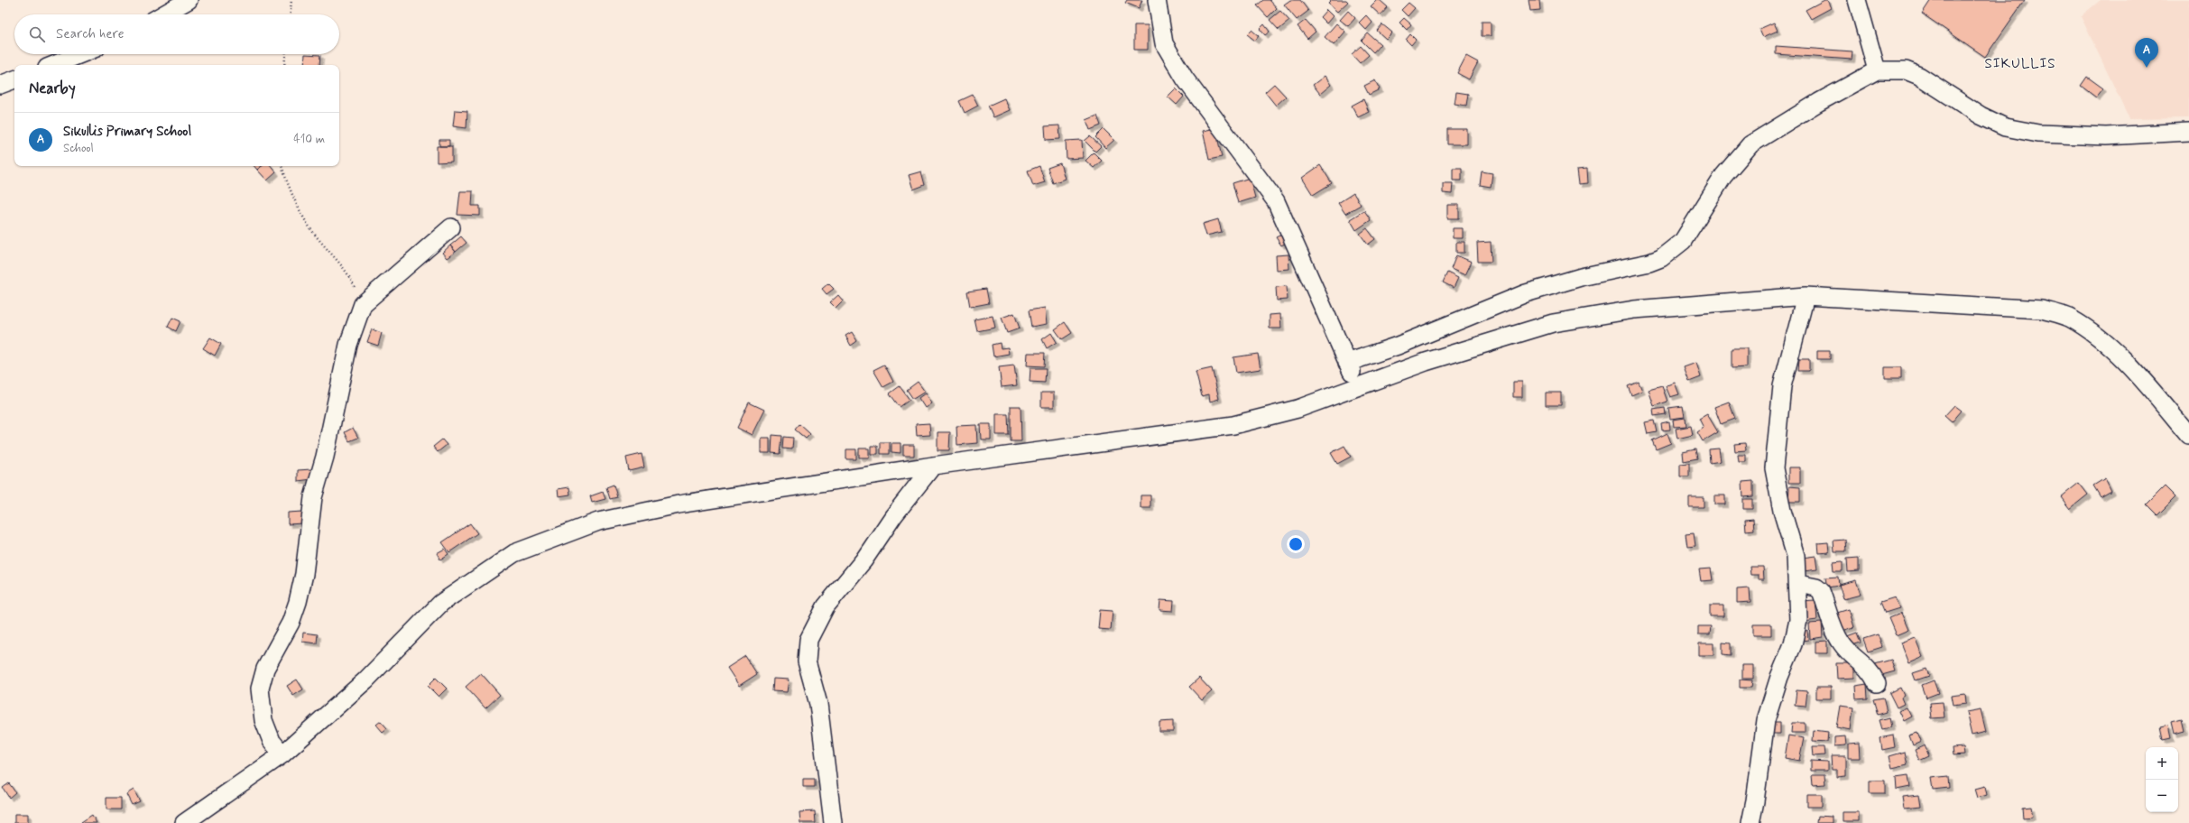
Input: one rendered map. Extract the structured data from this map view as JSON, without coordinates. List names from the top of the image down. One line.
{"districts":["SIKULLIS"],"page":{"search":"Search here","pins":"A","heading":"Nearby","list":[{"mark":"A","name":"Sikullis Primary School","note":"School","value":"410 m"}],"map_buttons":["+","−"]}}
